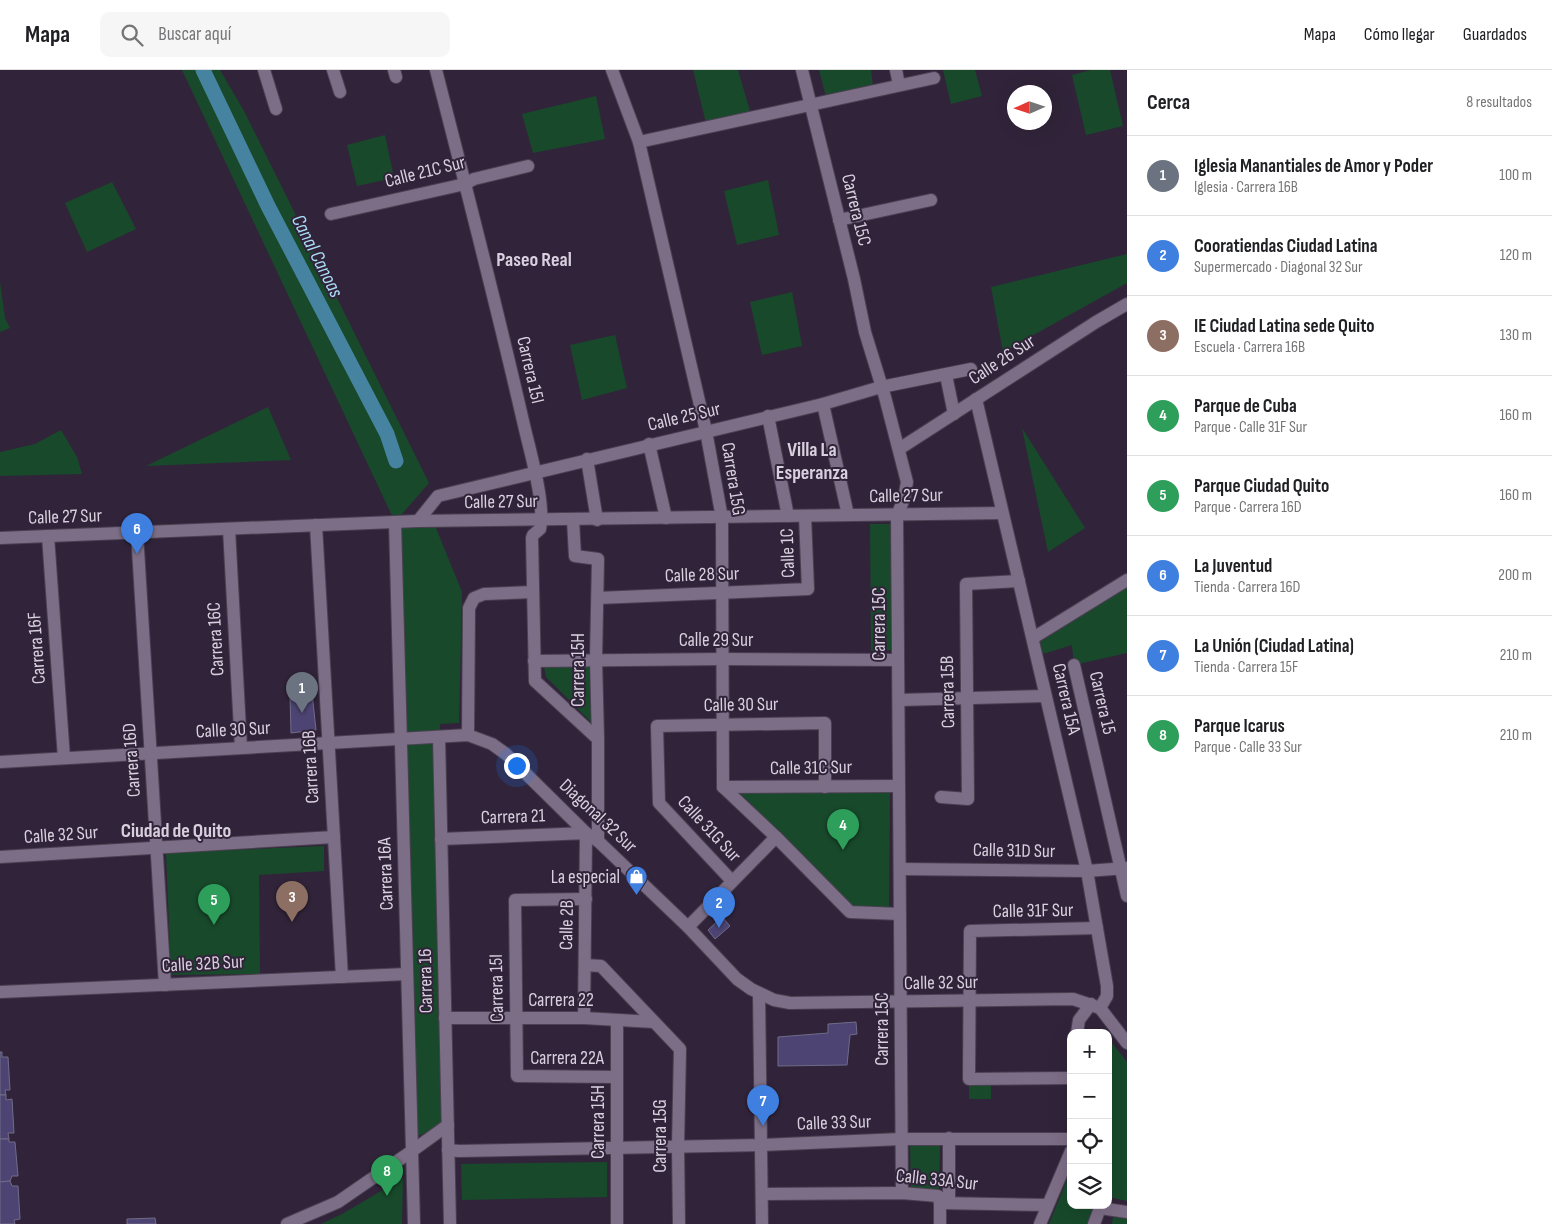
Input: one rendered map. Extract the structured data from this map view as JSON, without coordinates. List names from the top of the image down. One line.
{"streets":{"street":["Calle 21C Sur","Carrera 15C","Calle 26 Sur","Carrera 15I","Calle 25 Sur","Carrera 15G","Calle 27 Sur","Calle 1C","Calle 28 Sur","Carrera 16C","Calle 29 Sur","Carrera 16F","Carrera 15H","Carrera 15B","Carrera 15A","Carrera 15","Calle 30 Sur","Carrera 16D","Carrera 16B","Calle 31C Sur","Diagonal 32 Sur","Carrera 21","Calle 31G Sur","Calle 32 Sur","Calle 31D Sur","Carrera 16A","Calle 31F Sur","Calle 2B","Calle 32B Sur","Carrera 16","Carrera 22","Carrera 22A","Calle 33 Sur","Calle 33A Sur"]},"crossings":[["Calle 21C Sur","Carrera 15I"],["Carrera 15C","Calle 26 Sur"],["Carrera 15C","Calle 25 Sur"],["Carrera 15C","Calle 27 Sur"],["Carrera 15C","Calle 29 Sur"],["Carrera 15C","Calle 31C Sur"],["Carrera 15C","Calle 32 Sur"],["Carrera 15C","Calle 31D Sur"],["Carrera 15C","Calle 33 Sur"],["Carrera 15C","Calle 33A Sur"],["Calle 26 Sur","Carrera 15A"],["Carrera 15I","Calle 25 Sur"],["Carrera 15I","Calle 27 Sur"],["Carrera 15I","Calle 2B"],["Carrera 15I","Carrera 22"],["Carrera 15I","Carrera 22A"],["Calle 25 Sur","Carrera 15G"],["Calle 25 Sur","Calle 27 Sur"],["Carrera 15G","Calle 27 Sur"],["Carrera 15G","Calle 28 Sur"],["Carrera 15G","Calle 29 Sur"],["Carrera 15G","Calle 30 Sur"],["Carrera 15G","Calle 31C Sur"],["Carrera 15G","Carrera 22"],["Carrera 15G","Calle 33 Sur"],["Calle 27 Sur","Calle 1C"],["Calle 27 Sur","Carrera 16C"],["Calle 27 Sur","Carrera 16F"],["Calle 27 Sur","Carrera 15H"],["Calle 27 Sur","Carrera 15A"],["Calle 27 Sur","Carrera 16D"],["Calle 27 Sur","Carrera 16B"],["Calle 27 Sur","Carrera 16A"],["Calle 1C","Calle 28 Sur"],["Calle 28 Sur","Carrera 15H"],["Carrera 16C","Calle 30 Sur"],["Calle 29 Sur","Carrera 15H"],["Carrera 16F","Calle 30 Sur"],["Carrera 15H","Diagonal 32 Sur"],["Carrera 15H","Carrera 22"],["Carrera 15H","Carrera 22A"],["Carrera 15H","Calle 33 Sur"],["Carrera 15B","Carrera 15A"],["Carrera 15A","Calle 32 Sur"],["Carrera 15A","Calle 31D Sur"],["Carrera 15A","Calle 31F Sur"],["Carrera 15","Calle 31D Sur"],["Calle 30 Sur","Carrera 16D"],["Calle 30 Sur","Carrera 16B"],["Calle 30 Sur","Calle 31C Sur"],["Calle 30 Sur","Diagonal 32 Sur"],["Calle 30 Sur","Calle 31G Sur"],["Calle 30 Sur","Carrera 16A"],["Calle 30 Sur","Carrera 16"],["Carrera 16D","Calle 32 Sur"],["Carrera 16D","Calle 32B Sur"],["Carrera 16B","Calle 32 Sur"],["Carrera 16B","Calle 32B Sur"],["Diagonal 32 Sur","Carrera 21"],["Diagonal 32 Sur","Calle 32 Sur"],["Diagonal 32 Sur","Calle 2B"],["Carrera 21","Calle 2B"],["Carrera 21","Carrera 16"],["Calle 32 Sur","Calle 31F Sur"],["Carrera 16A","Calle 32B Sur"],["Calle 2B","Carrera 22"],["Carrera 16","Carrera 22"],["Carrera 16","Calle 33 Sur"]],"districts":["Paseo Real","Villa La Esperanza","Ciudad de Quito"],"water":["Canal Canoas"],"places":{"shop":["La especial"]},"north":"left","page":{"header":"Mapa","search":"Buscar aquí","nav":["Mapa","Cómo llegar","Guardados"],"heading":["Cerca","8 resultados"],"list":[{"mark":"1","name":"Iglesia Manantiales de Amor y Poder","note":"Iglesia · Carrera 16B","value":"100 m"},{"mark":"2","name":"Cooratiendas Ciudad Latina","note":"Supermercado · Diagonal 32 Sur","value":"120 m"},{"mark":"3","name":"IE Ciudad Latina sede Quito","note":"Escuela · Carrera 16B","value":"130 m"},{"mark":"4","name":"Parque de Cuba","note":"Parque · Calle 31F Sur","value":"160 m"},{"mark":"5","name":"Parque Ciudad Quito","note":"Parque · Carrera 16D","value":"160 m"},{"mark":"6","name":"La Juventud","note":"Tienda · Carrera 16D","value":"200 m"},{"mark":"7","name":"La Unión (Ciudad Latina)","note":"Tienda · Carrera 15F","value":"210 m"},{"mark":"8","name":"Parque Icarus","note":"Parque · Calle 33 Sur","value":"210 m"}],"pins":["6","1","4","3","5","2","7","8"],"map_buttons":["+","−"]}}
